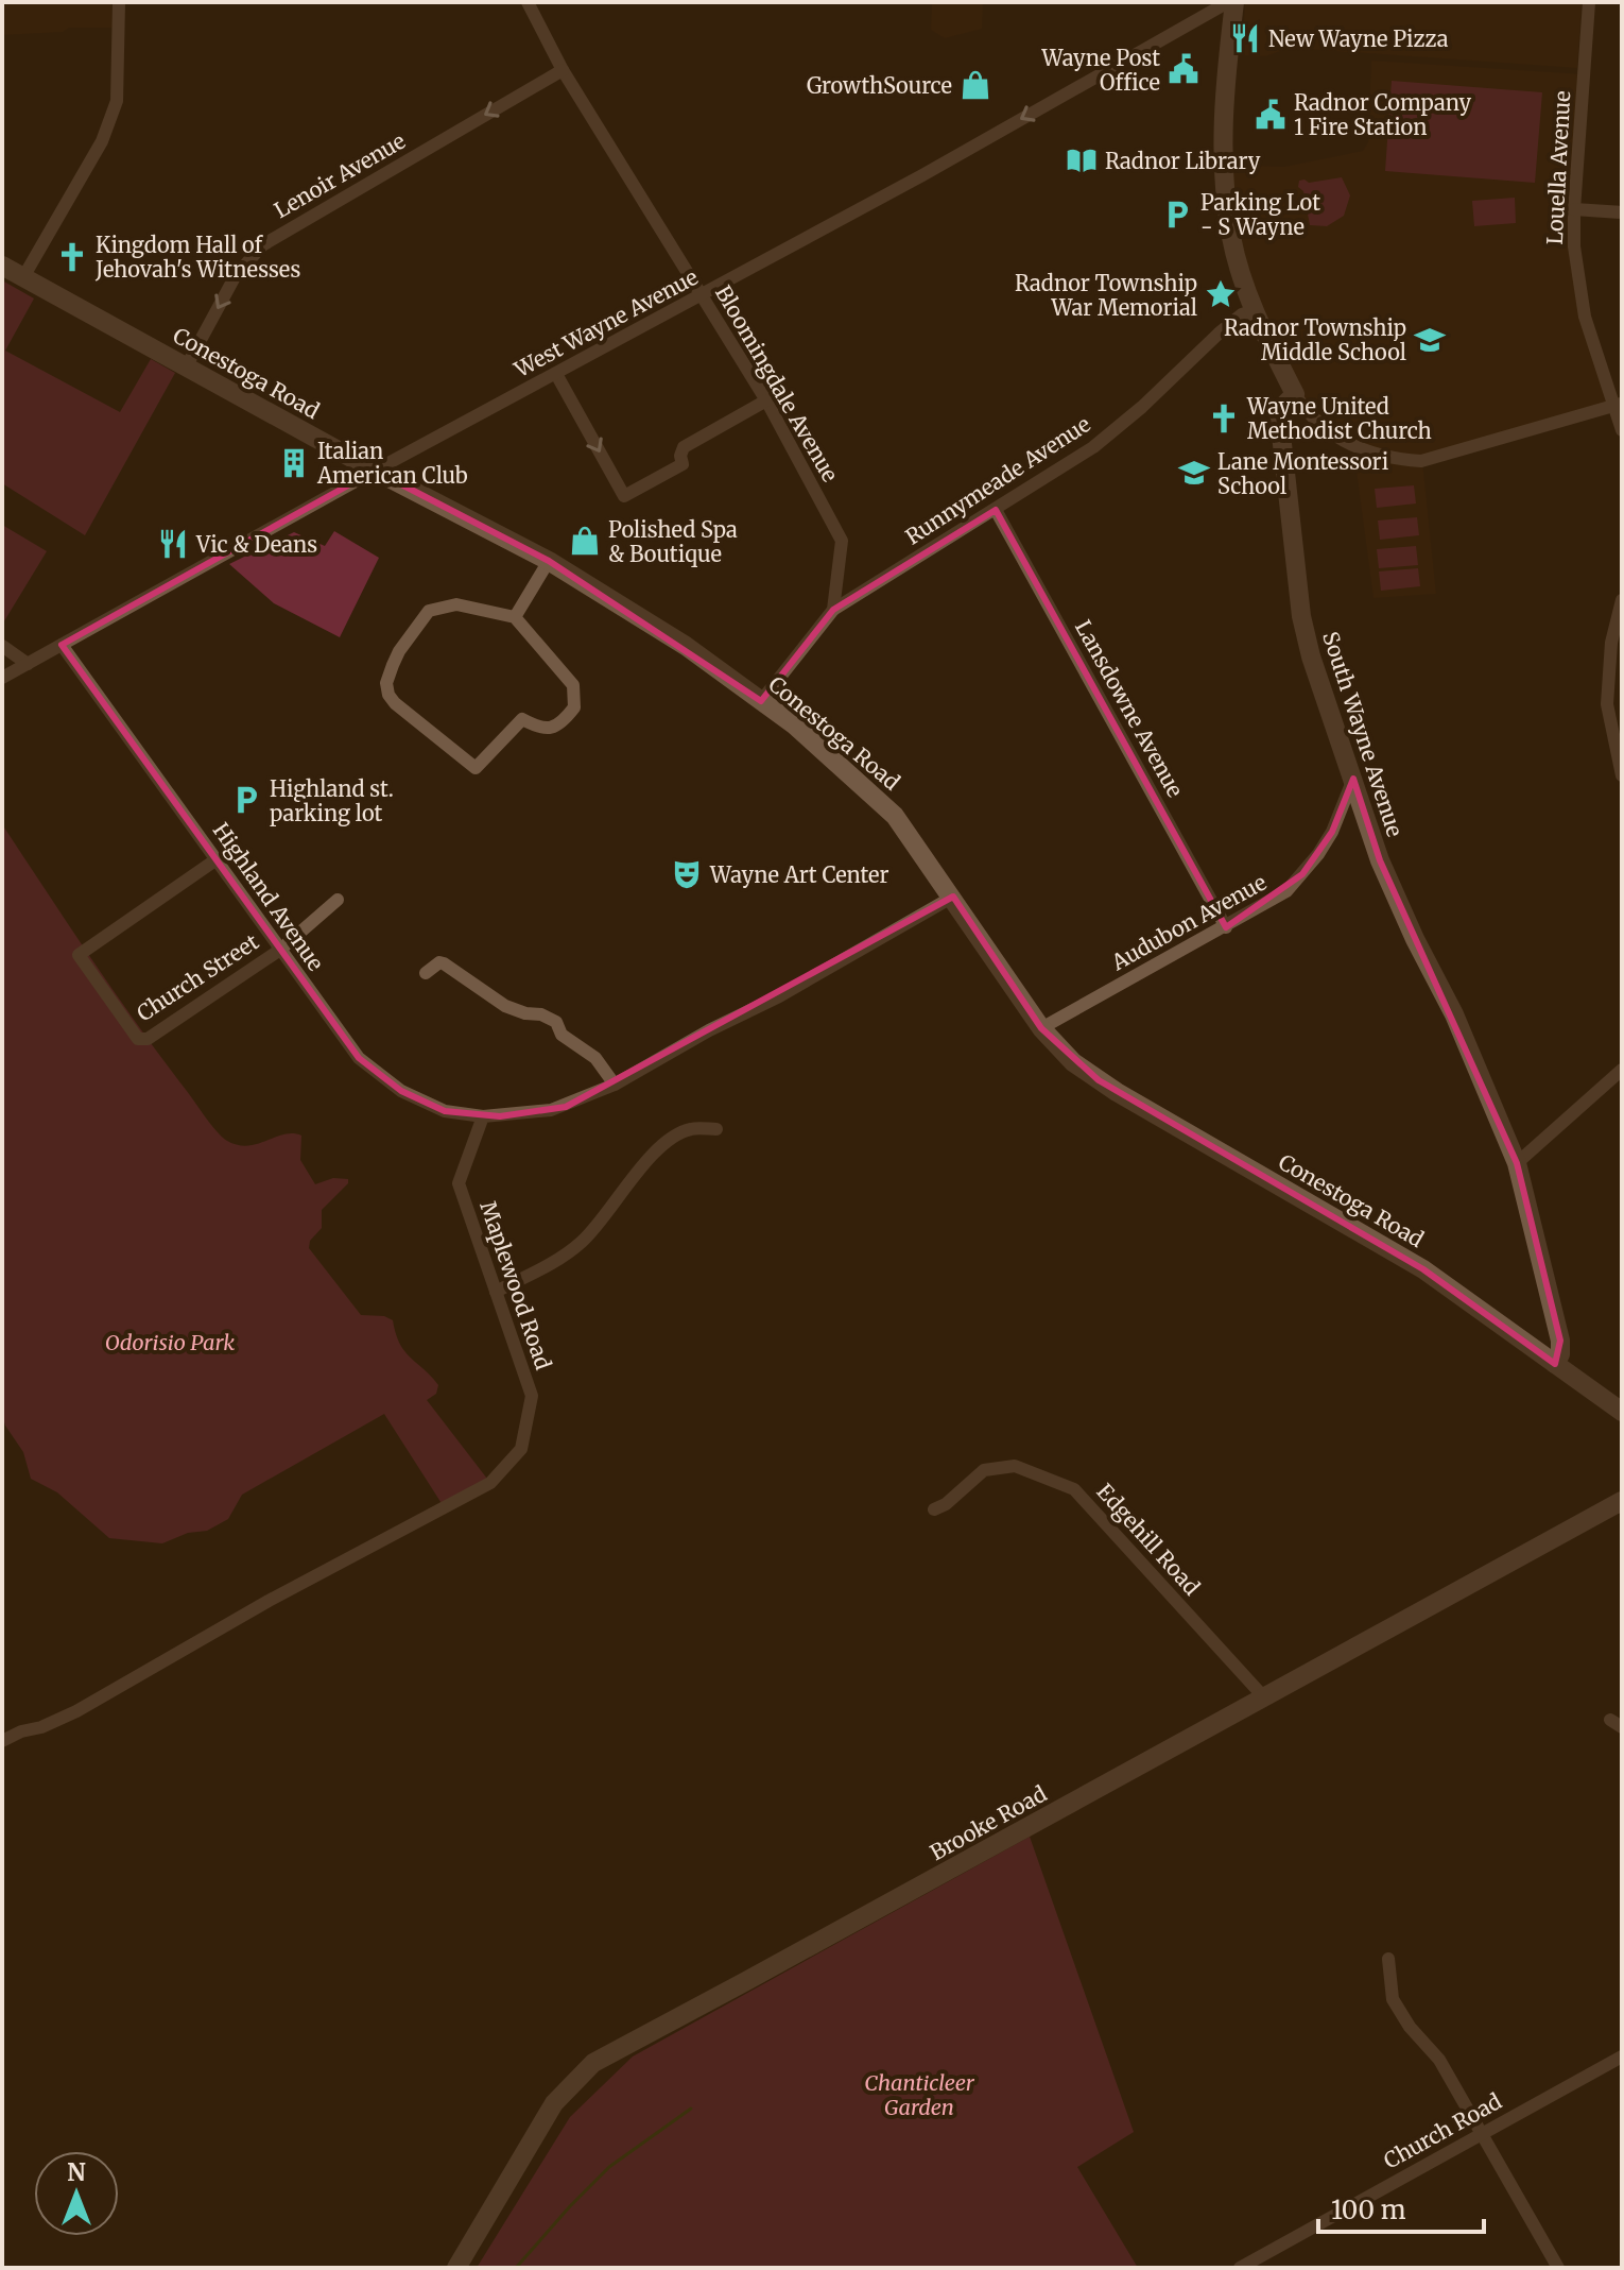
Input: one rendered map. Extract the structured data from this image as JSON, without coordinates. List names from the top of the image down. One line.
{"streets":{"main road":["Conestoga Road","South Wayne Avenue","Brooke Road"],"street":["Louella Avenue","Lenoir Avenue","West Wayne Avenue","Bloomingdale Avenue","Runnymeade Avenue","Lansdowne Avenue","Highland Avenue","Audubon Avenue","Church Street","Maplewood Road","Edgehill Road","Church Road"]},"crossings":[["Lenoir Avenue","Conestoga Road"],["Lenoir Avenue","Bloomingdale Avenue"],["West Wayne Avenue","Conestoga Road"],["West Wayne Avenue","Bloomingdale Avenue"],["West Wayne Avenue","Highland Avenue"],["Conestoga Road","South Wayne Avenue"],["Conestoga Road","Audubon Avenue"],["Bloomingdale Avenue","Runnymeade Avenue"],["Runnymeade Avenue","Lansdowne Avenue"],["Lansdowne Avenue","Audubon Avenue"],["South Wayne Avenue","Audubon Avenue"],["Highland Avenue","Church Street"],["Highland Avenue","Maplewood Road"],["Edgehill Road","Brooke Road"]],"one_way":["Lenoir Avenue","West Wayne Avenue"],"parks":["Odorisio Park","Chanticleer Garden"],"places":{"restaurant":["New Wayne Pizza","Vic & Deans"],"public building":["Wayne Post Office","Radnor Company 1 Fire Station"],"shop":["GrowthSource","Polished Spa & Boutique"],"library":["Radnor Library"],"parking":["Parking Lot - S Wayne","Highland st. parking lot"],"church":["Kingdom Hall of Jehovah's Witnesses","Wayne United Methodist Church"],"place":["Radnor Township War Memorial"],"school or university":["Radnor Township Middle School","Lane Montessori School"],"building":["Italian American Club"],"theatre":["Wayne Art Center"]},"scale_bar":"100 m","north":"top"}
